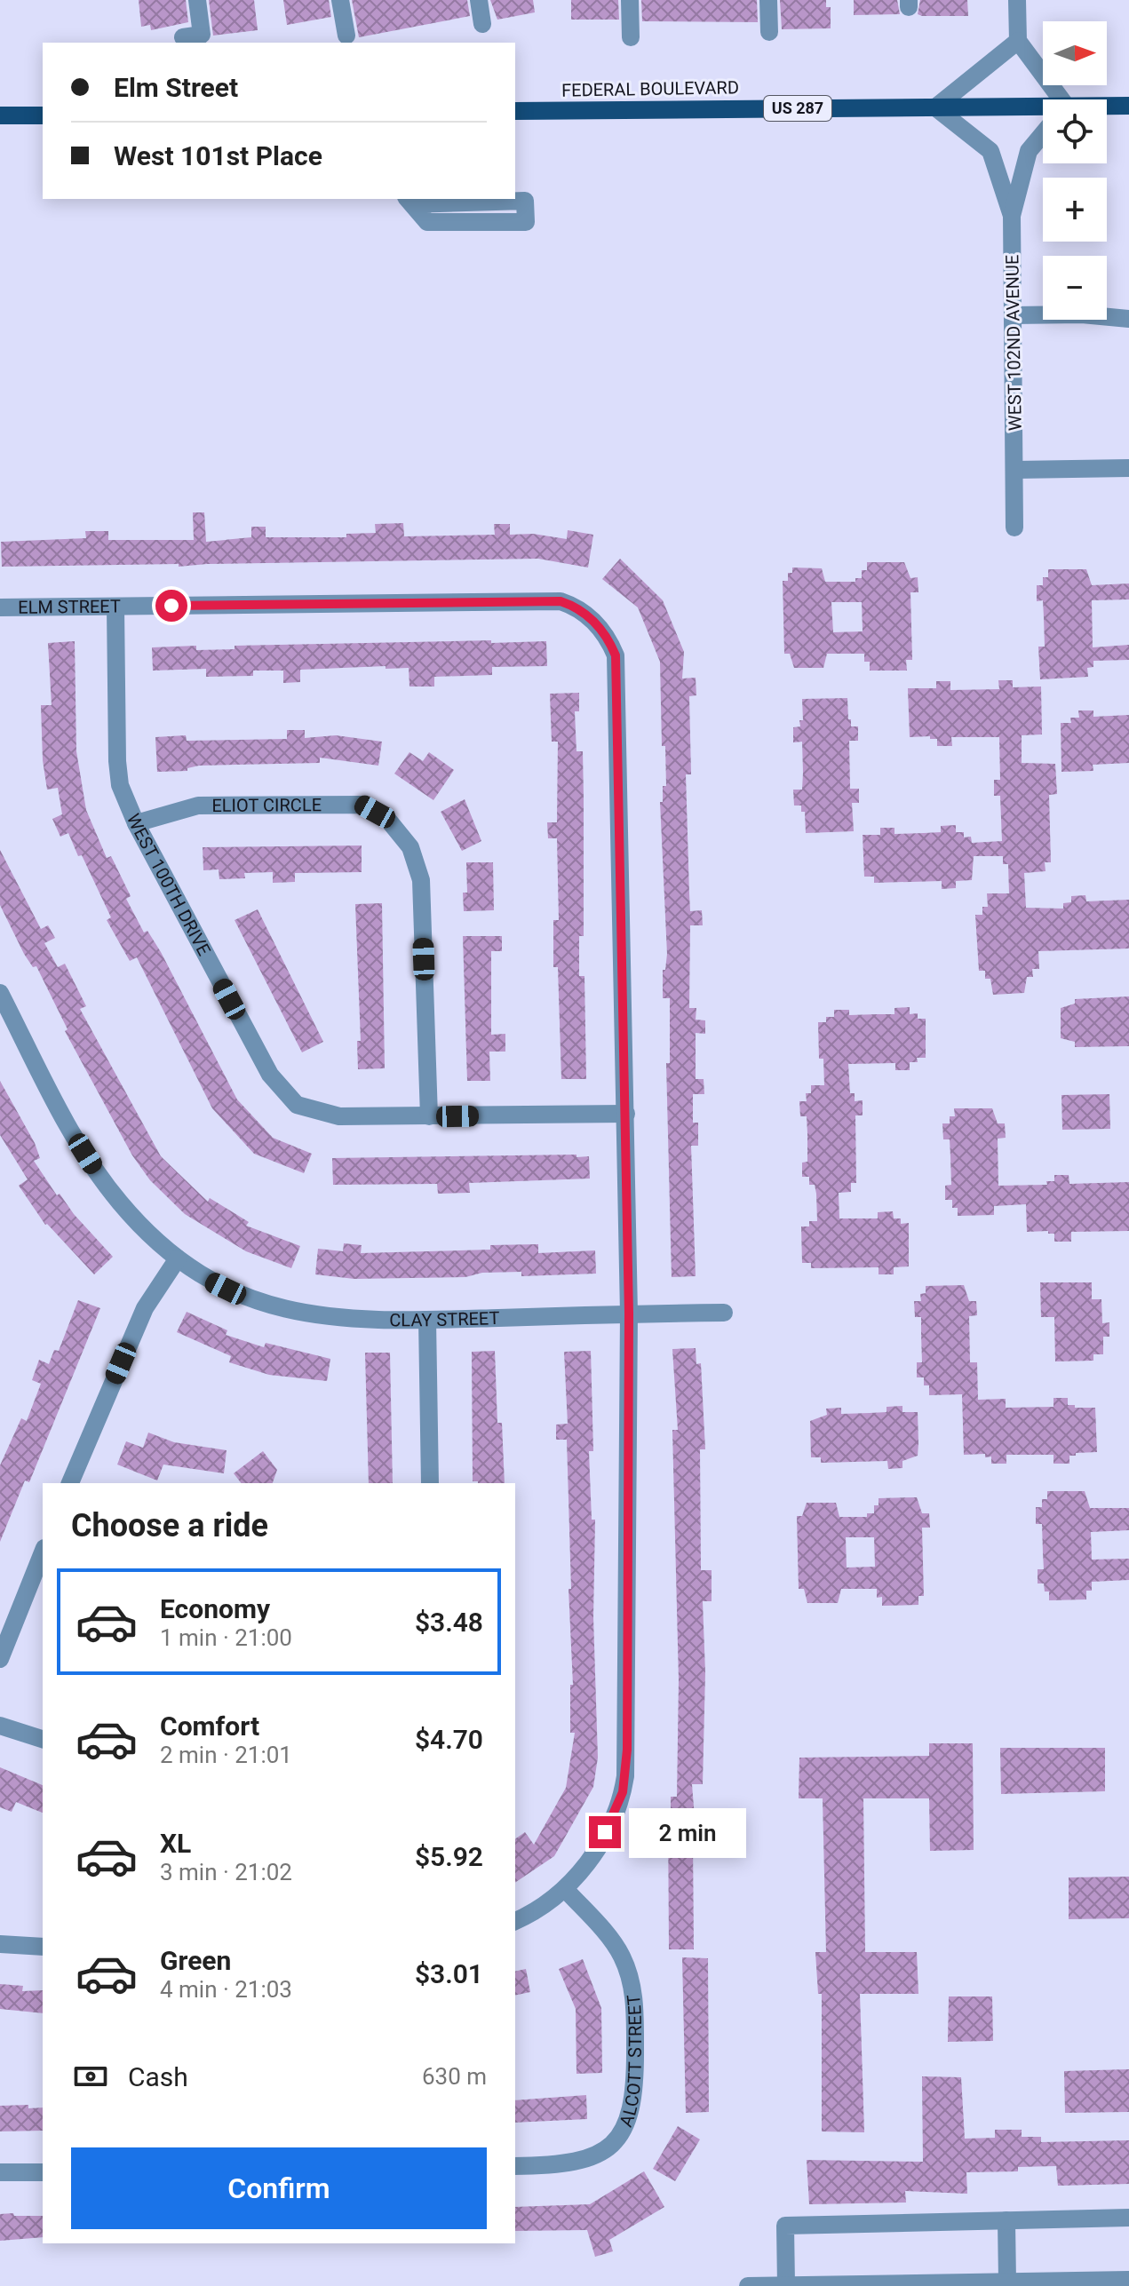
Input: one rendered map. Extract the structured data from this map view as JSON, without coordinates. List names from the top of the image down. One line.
{"streets":{"main road":["FEDERAL BOULEVARD","US 287"],"street":["WEST 102ND AVENUE","ELM STREET","ELIOT CIRCLE","WEST 100TH DRIVE","CLAY STREET","ALCOTT STREET"]},"crossings":[["FEDERAL BOULEVARD","WEST 102ND AVENUE"],["ELM STREET","WEST 100TH DRIVE"],["ELIOT CIRCLE","WEST 100TH DRIVE"]],"north":"right","page":{"map_buttons":["+","−"],"banner":["Elm Street","West 101st Place"],"heading":"Choose a ride","list":[{"name":"Economy","note":"1 min · 21:00","value":"$3.48"},{"name":"Comfort","note":"2 min · 21:01","value":"$4.70"},{"name":"XL","note":"3 min · 21:02","value":"$5.92"},{"name":"Green","note":"4 min · 21:03","value":"$3.01"}],"bubble":"2 min","pay":["Cash","630 m"],"buttons":"Confirm"}}
